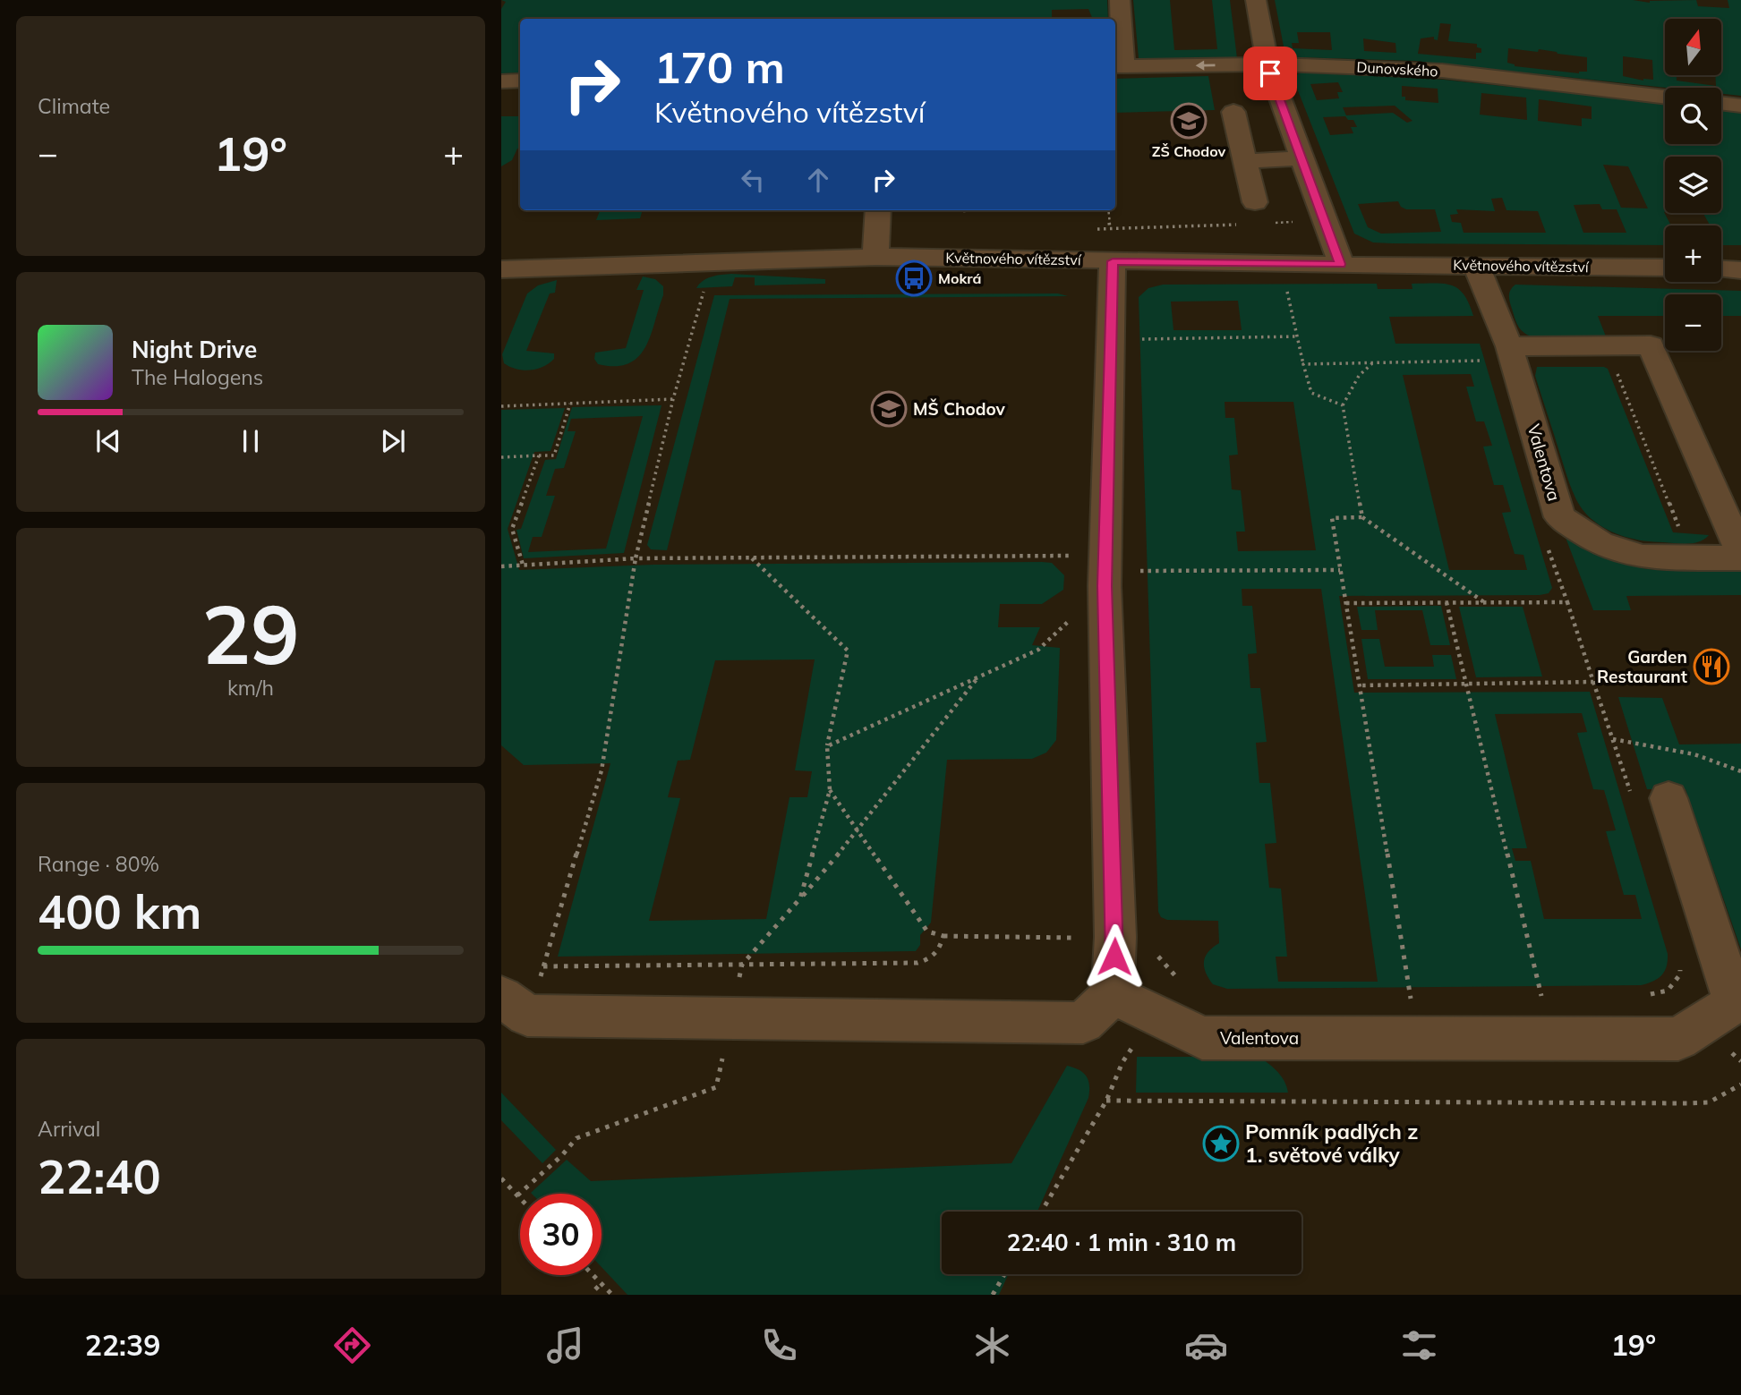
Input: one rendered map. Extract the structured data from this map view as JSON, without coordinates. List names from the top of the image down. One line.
{"streets":{"street":["Dunovského","Květnového vítězství","Valentova"]},"crossings":[["Květnového vítězství","Valentova"]],"places":{"school or university":["ZŠ Chodov","MŠ Chodov"],"bus stop":["Mokrá"],"restaurant":["Garden Restaurant"],"place":["Pomník padlých z 1. světové války"]},"north":"top","page":{"tile":["Climate",["29","km/h"],["Range · 80%","400 km"],["Arrival","22:40"]],"map_buttons":["+","−"],"turn":["170 m","Květnového vítězství"],"heat":["−","19°","+"],"song":["Night Drive","The Halogens"],"limit":"30","trip":"22:40 · 1 min · 310 m","tabs":["22:39","19°"]}}
